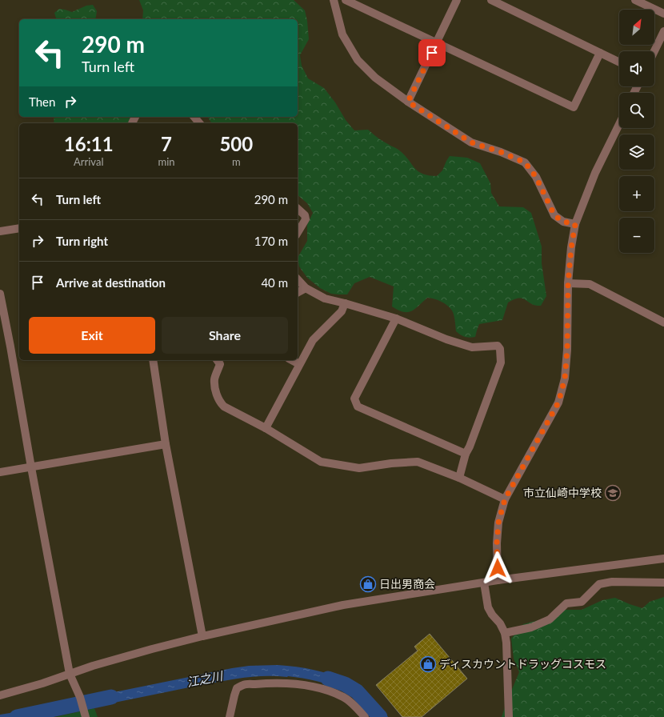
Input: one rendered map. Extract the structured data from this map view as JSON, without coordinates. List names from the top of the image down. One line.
{"water":["江之川"],"places":{"school or university":["市立仙崎中学校"],"shop":["日出男商会","ディスカウントドラッグコスモス"]},"north":"top right","page":{"map_buttons":["+","−"],"turn":["290 m","Turn left"],"then":"Then","eta":["16:11","Arrival","7","min","500","m"],"list":[{"name":"Turn left","value":"290 m"},{"name":"Turn right","value":"170 m"},{"name":"Arrive at destination","value":"40 m"}],"buttons":["Exit","Share"]}}
